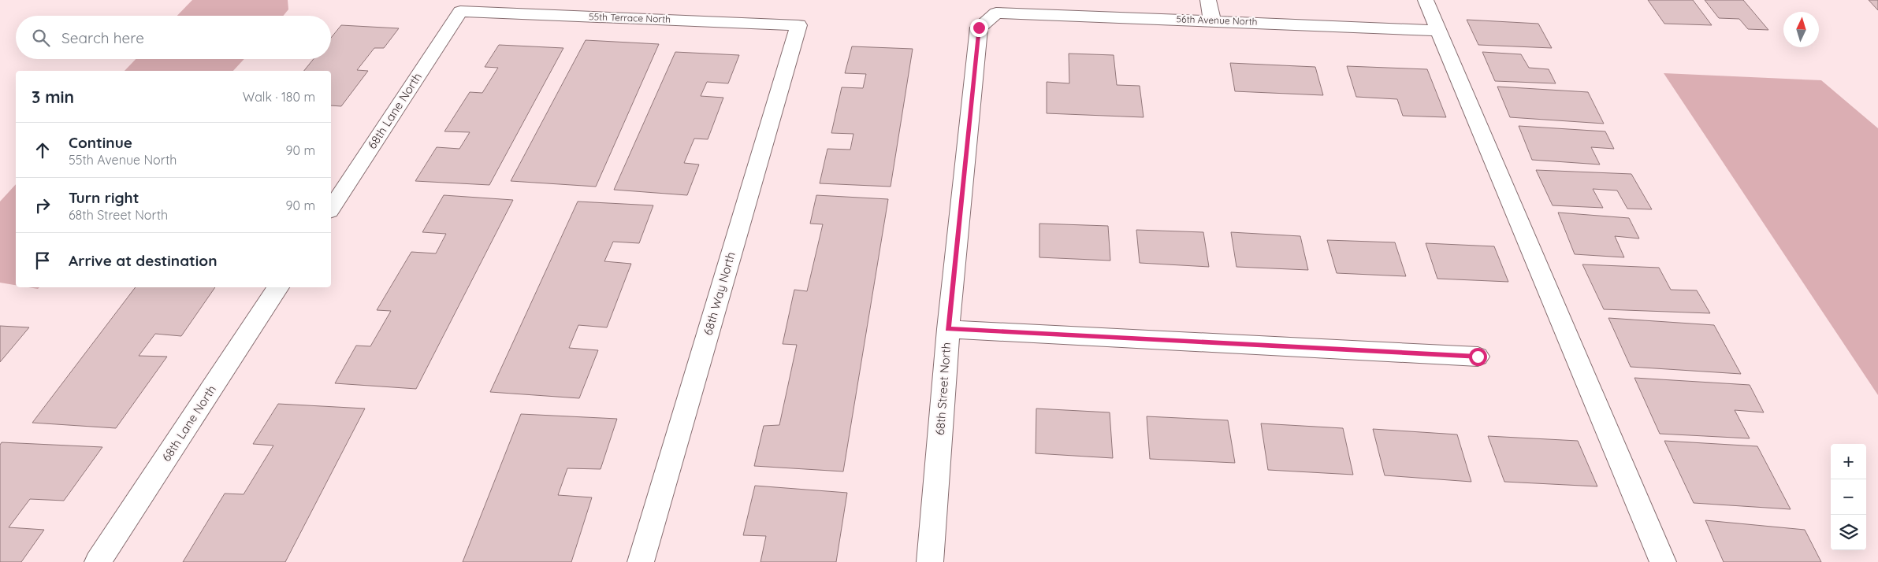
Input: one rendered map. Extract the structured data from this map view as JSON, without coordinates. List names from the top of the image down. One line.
{"streets":{"street":["55th Terrace North","56th Avenue North","68th Lane North","68th Way North","68th Street North"]},"crossings":[["55th Terrace North","68th Lane North"],["55th Terrace North","68th Way North"],["56th Avenue North","68th Street North"]],"north":"top","page":{"search":"Search here","heading":["3 min","Walk · 180 m"],"list":[["Continue","55th Avenue North","90 m"],["Turn right","68th Street North","90 m"],"Arrive at destination"],"map_buttons":["+","−"]}}
